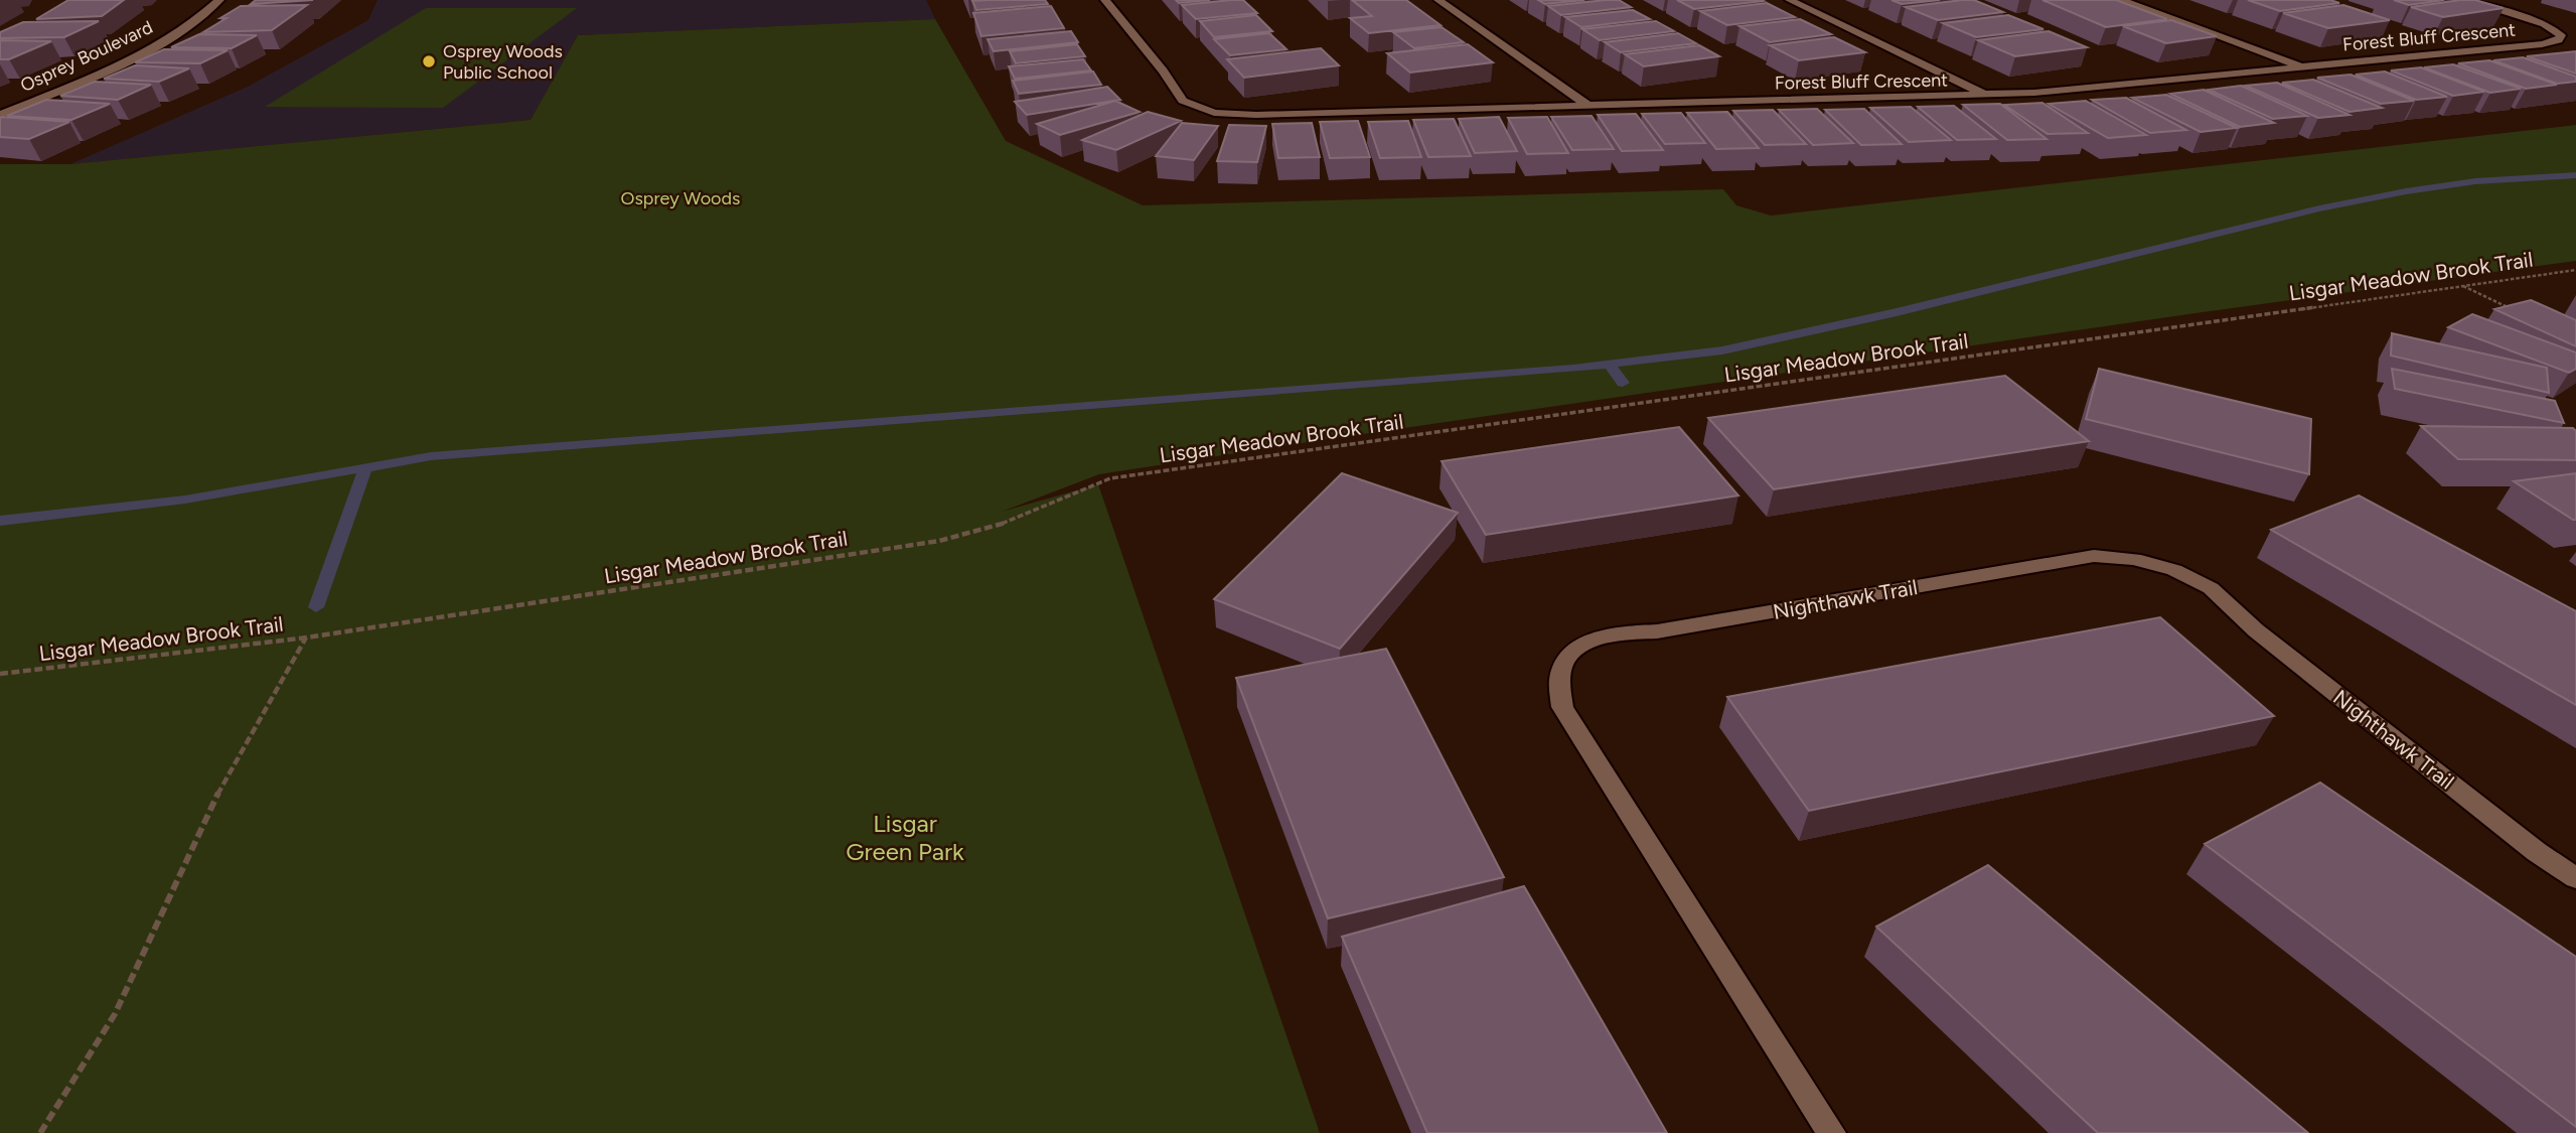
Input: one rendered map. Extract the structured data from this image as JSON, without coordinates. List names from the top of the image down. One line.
{"streets":{"street":["Forest Bluff Crescent","Osprey Boulevard","Nighthawk Trail"],"path":["Lisgar Meadow Brook Trail"]},"parks":["Osprey Woods","Lisgar Green Park"],"places":["Osprey Woods Public School"]}
